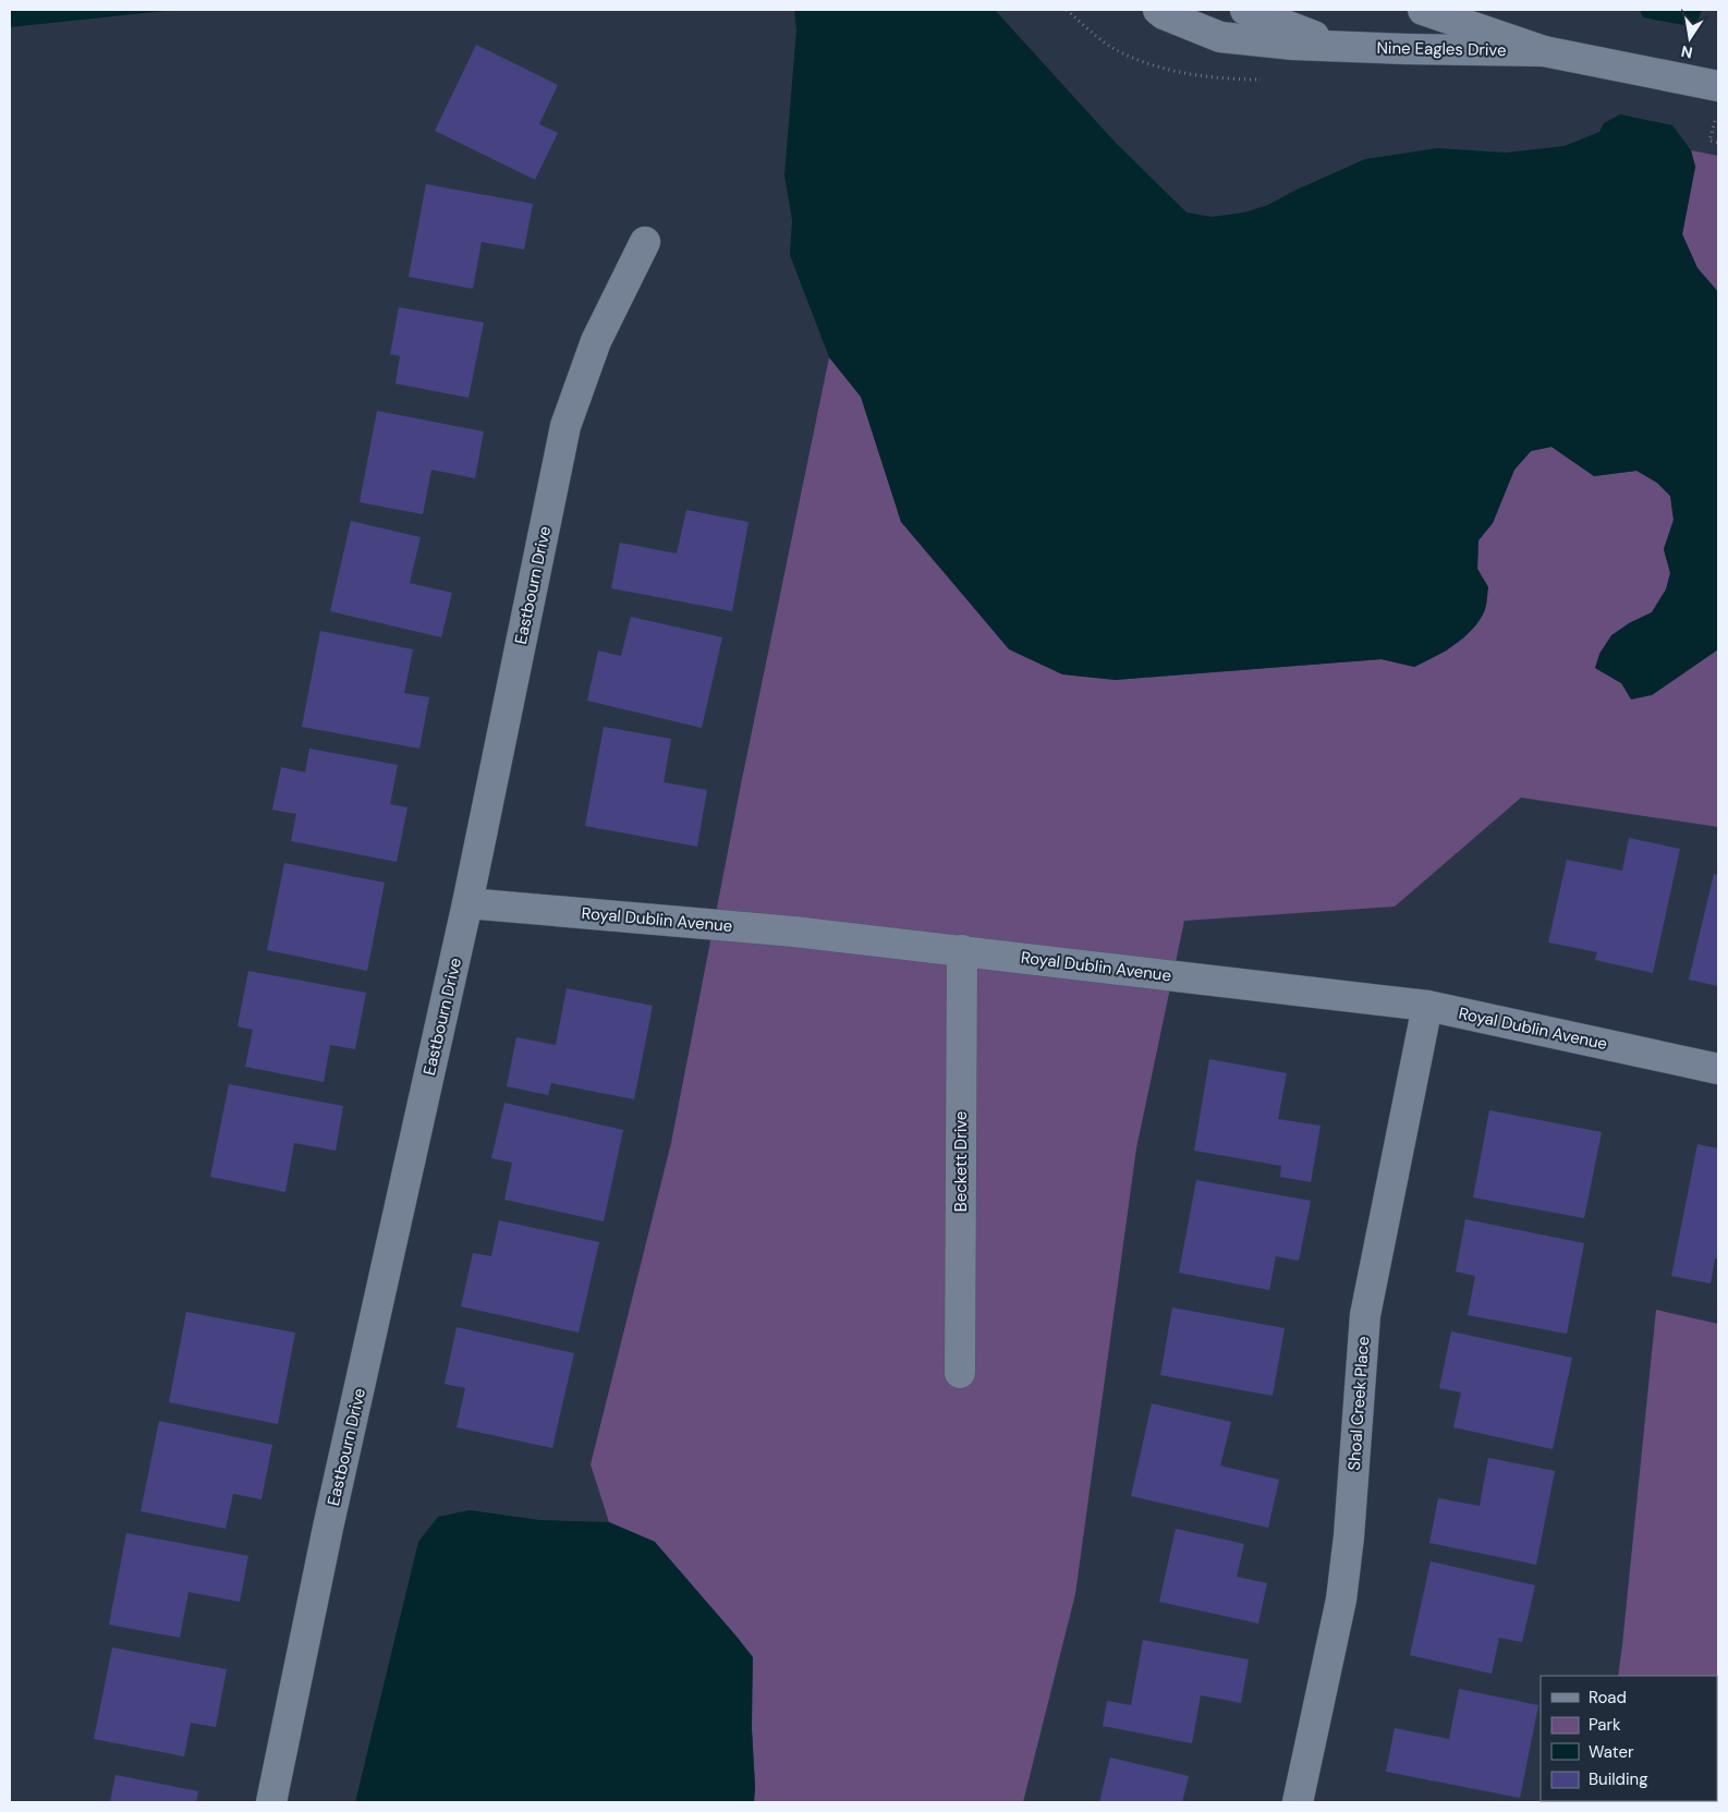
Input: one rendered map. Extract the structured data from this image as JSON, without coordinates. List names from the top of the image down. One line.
{"streets":{"street":["Nine Eagles Drive","Eastbourn Drive","Royal Dublin Avenue","Beckett Drive","Shoal Creek Place"]},"crossings":[["Eastbourn Drive","Royal Dublin Avenue"],["Royal Dublin Avenue","Beckett Drive"],["Royal Dublin Avenue","Shoal Creek Place"]],"legend":["Road","Park","Water","Building"],"north":"bottom"}
